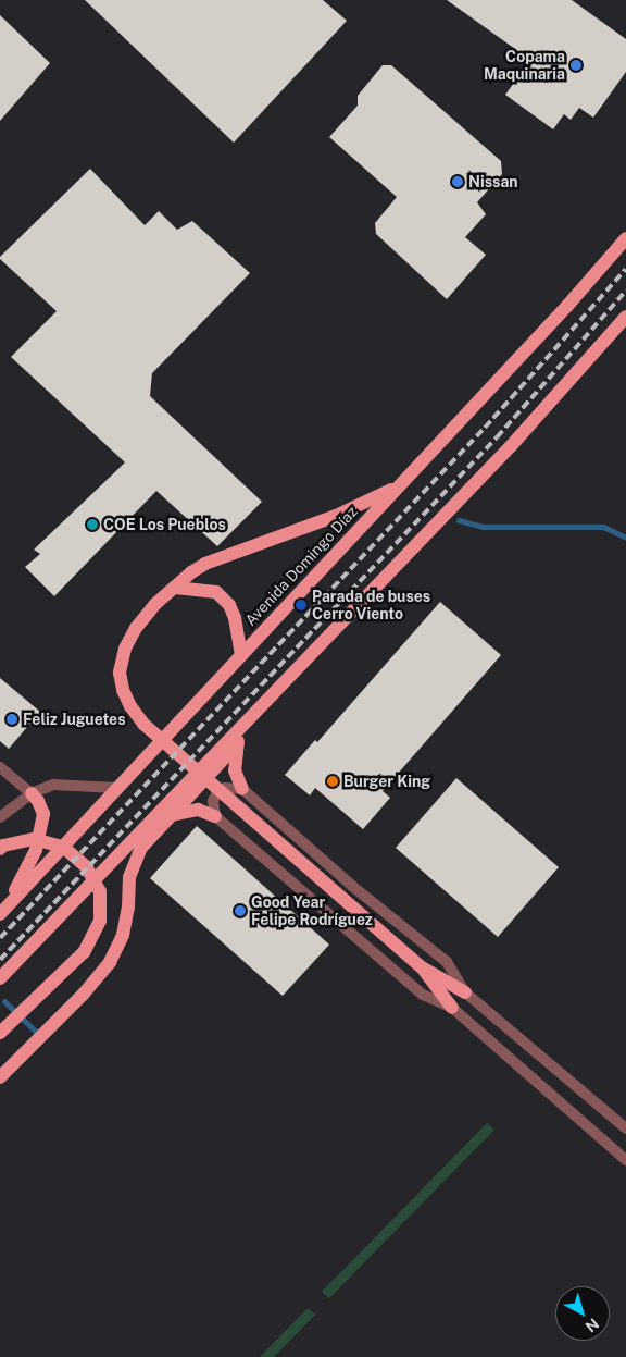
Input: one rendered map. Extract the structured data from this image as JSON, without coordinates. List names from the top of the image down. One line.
{"streets":{"main road":["Avenida Domingo Díaz"]},"places":["Copama Maquinaria","Nissan","COE Los Pueblos","Parada de buses Cerro Viento","Feliz Juguetes","Burger King","Good Year Felipe Rodríguez"],"north":"bottom right"}
